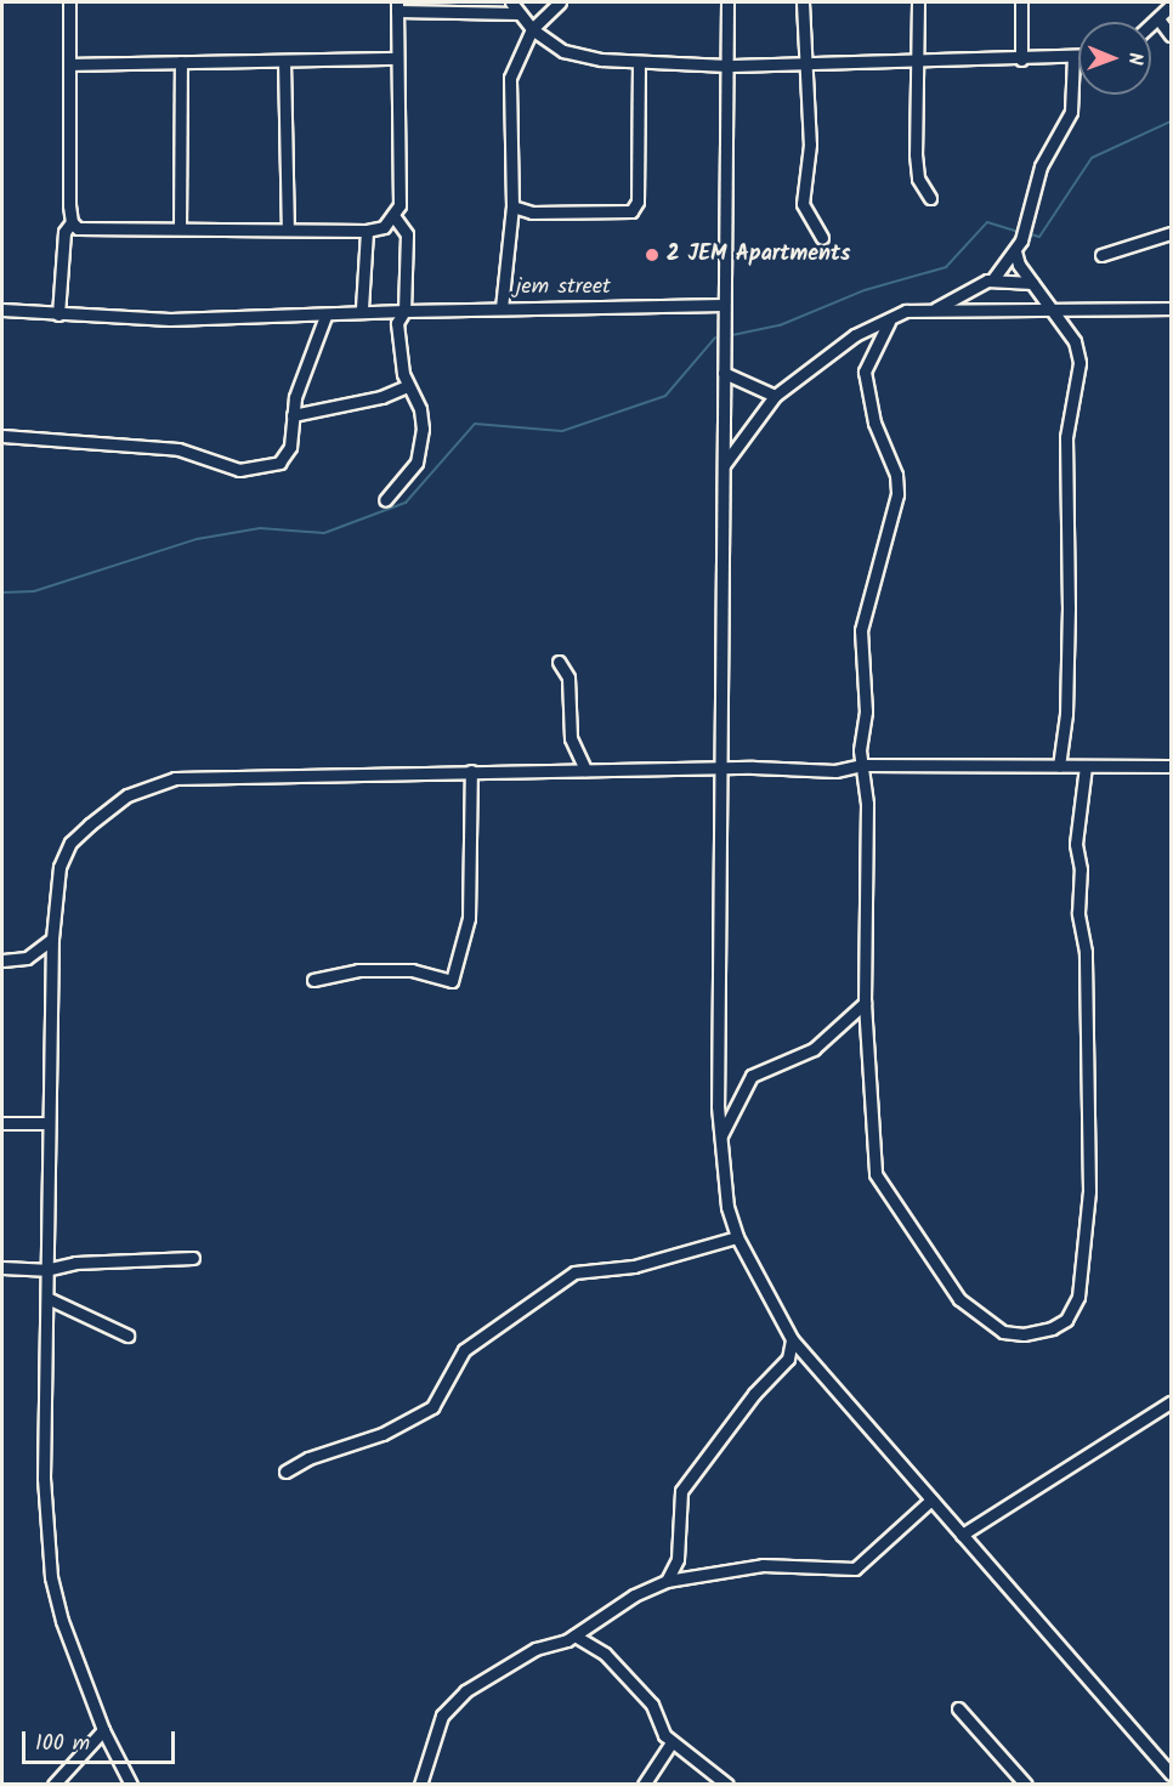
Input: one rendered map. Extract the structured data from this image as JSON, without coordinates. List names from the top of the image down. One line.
{"streets":{"street":["jem street"]},"places":["2 JEM Apartments"],"scale_bar":"100 m","north":"right"}
